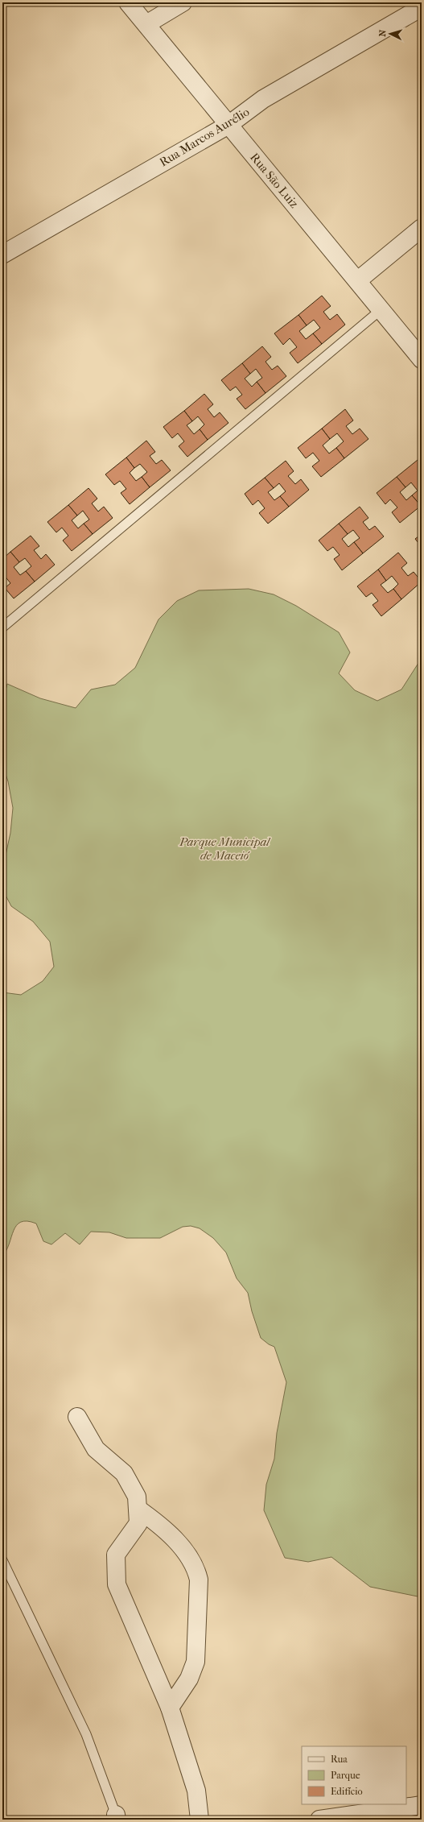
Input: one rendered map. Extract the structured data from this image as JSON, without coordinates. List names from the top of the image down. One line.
{"streets":{"street":["Rua Marcos Aurélio","Rua São Luiz"]},"crossings":[["Rua Marcos Aurélio","Rua São Luiz"]],"parks":["Parque Municipal de Maceió"],"legend":["Rua","Parque","Edifício"],"north":"left"}
